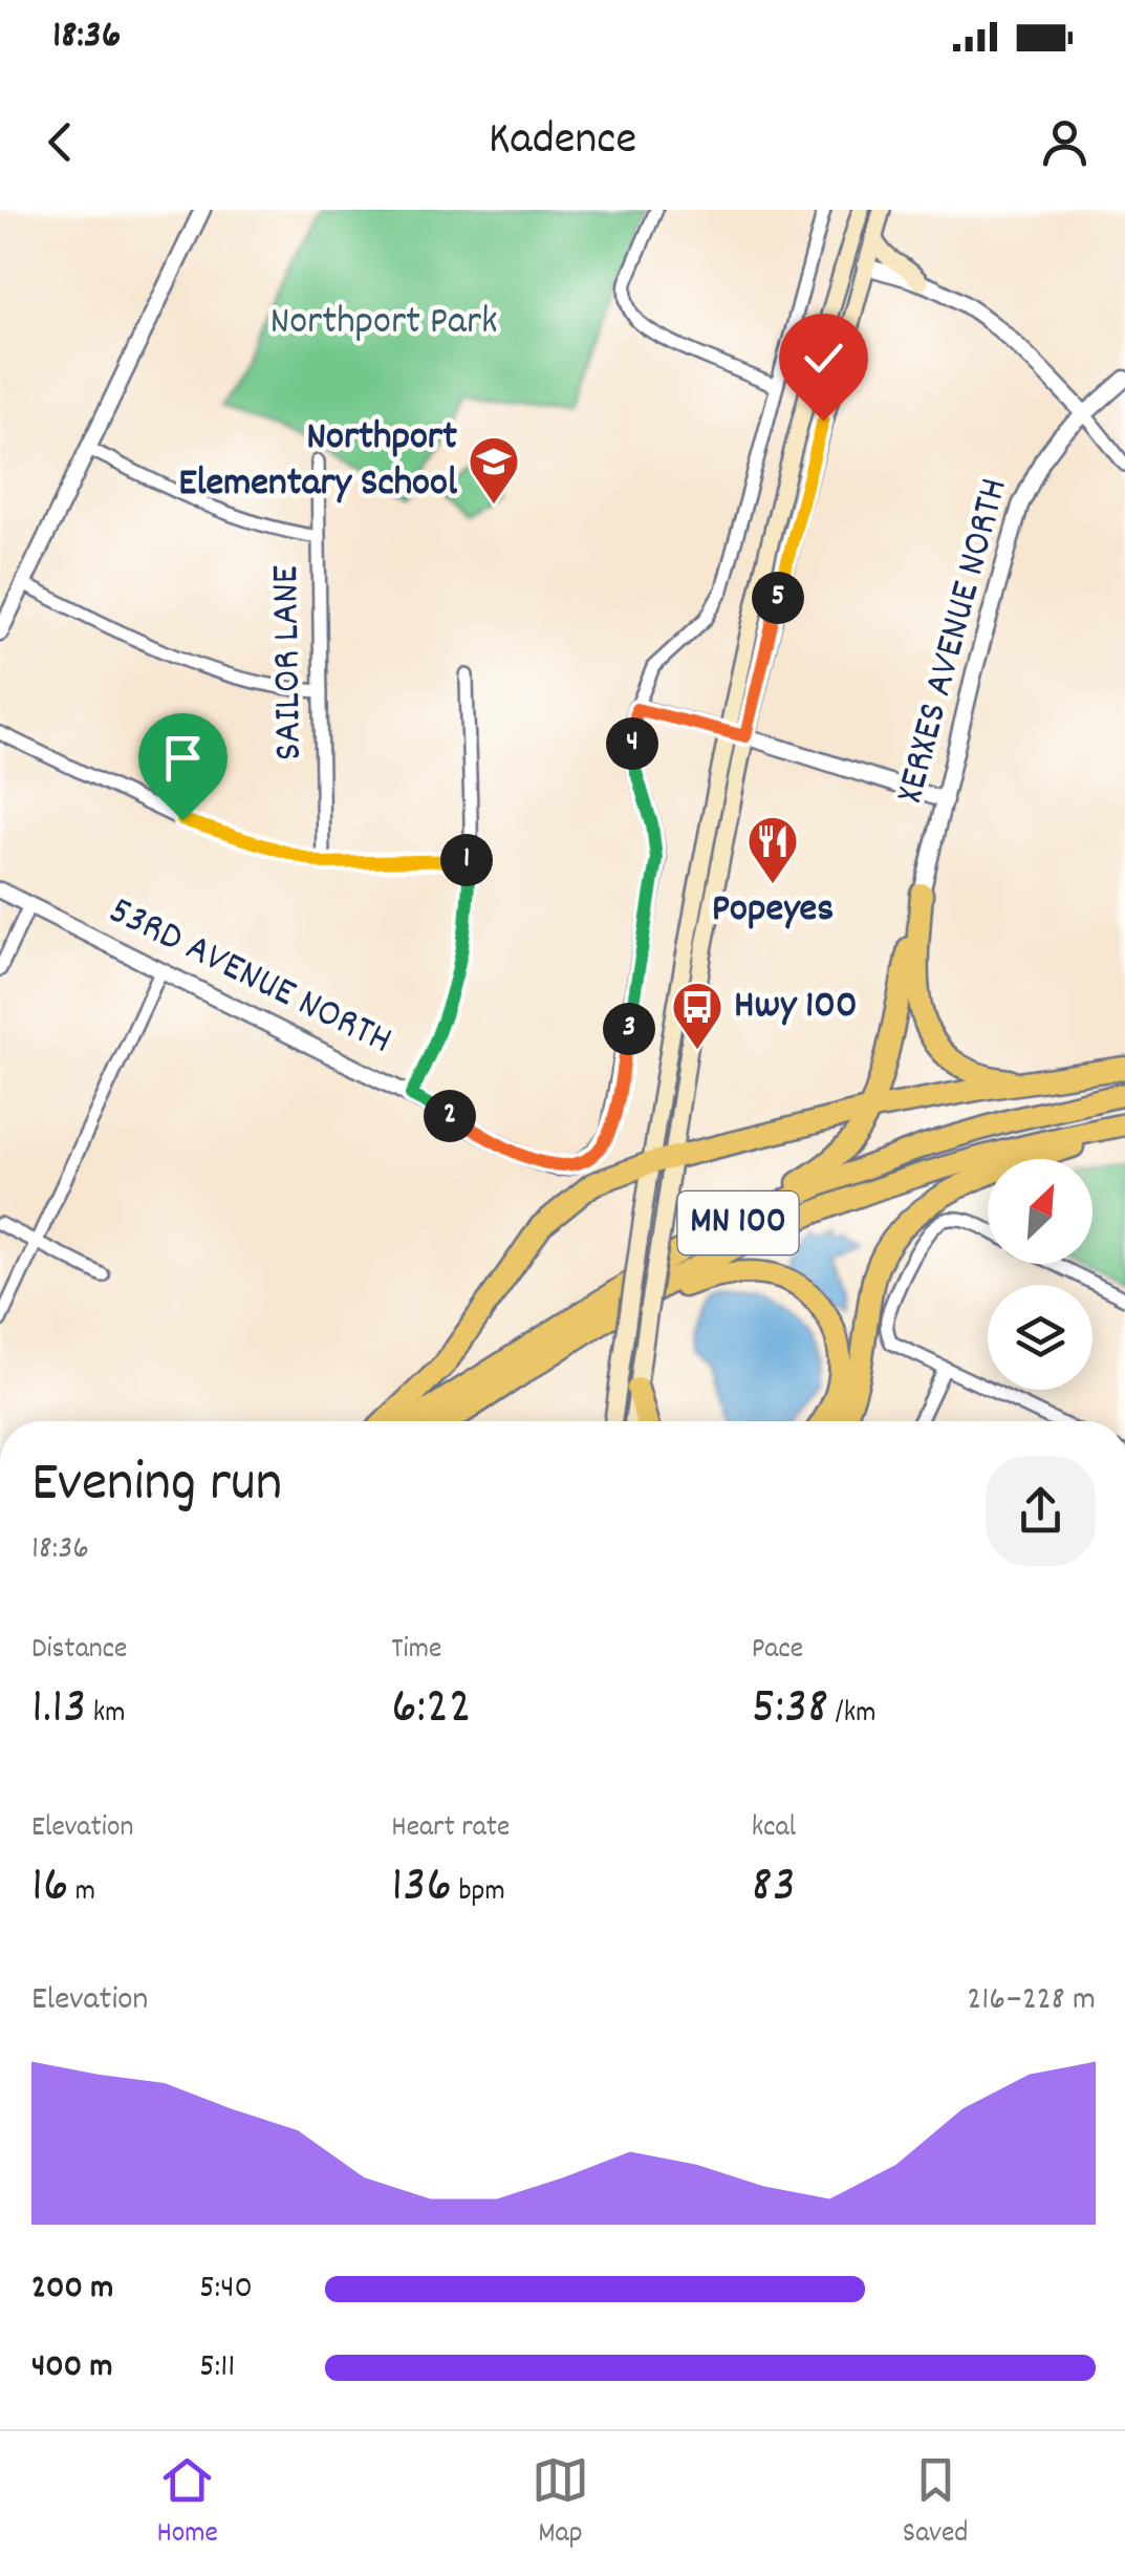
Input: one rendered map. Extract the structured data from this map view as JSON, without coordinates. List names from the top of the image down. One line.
{"streets":{"highway":["MN 100"],"street":["XERXES AVENUE NORTH","SAILOR LANE","53RD AVENUE NORTH"]},"parks":["Northport Park"],"places":{"school or university":["Northport Elementary School"],"restaurant":["Popeyes"],"bus stop":["Hwy 100"]},"north":"top right","page":{"status":"18:36","header":"Kadence","pins":["5","4","1","3","2"],"heading":["Evening run","18:36"],"stats":[["Distance","1.13 km"],["Time","6:22"],["Pace","5:38 /km"],["Elevation","16 m"],["Heart rate","136 bpm"],["kcal","83"]],"chart":["Elevation","216–228 m"],"list":[{"name":"200 m","note":"5:40"},{"name":"400 m","note":"5:11"}],"tabs":["Home","Map","Saved"]}}
